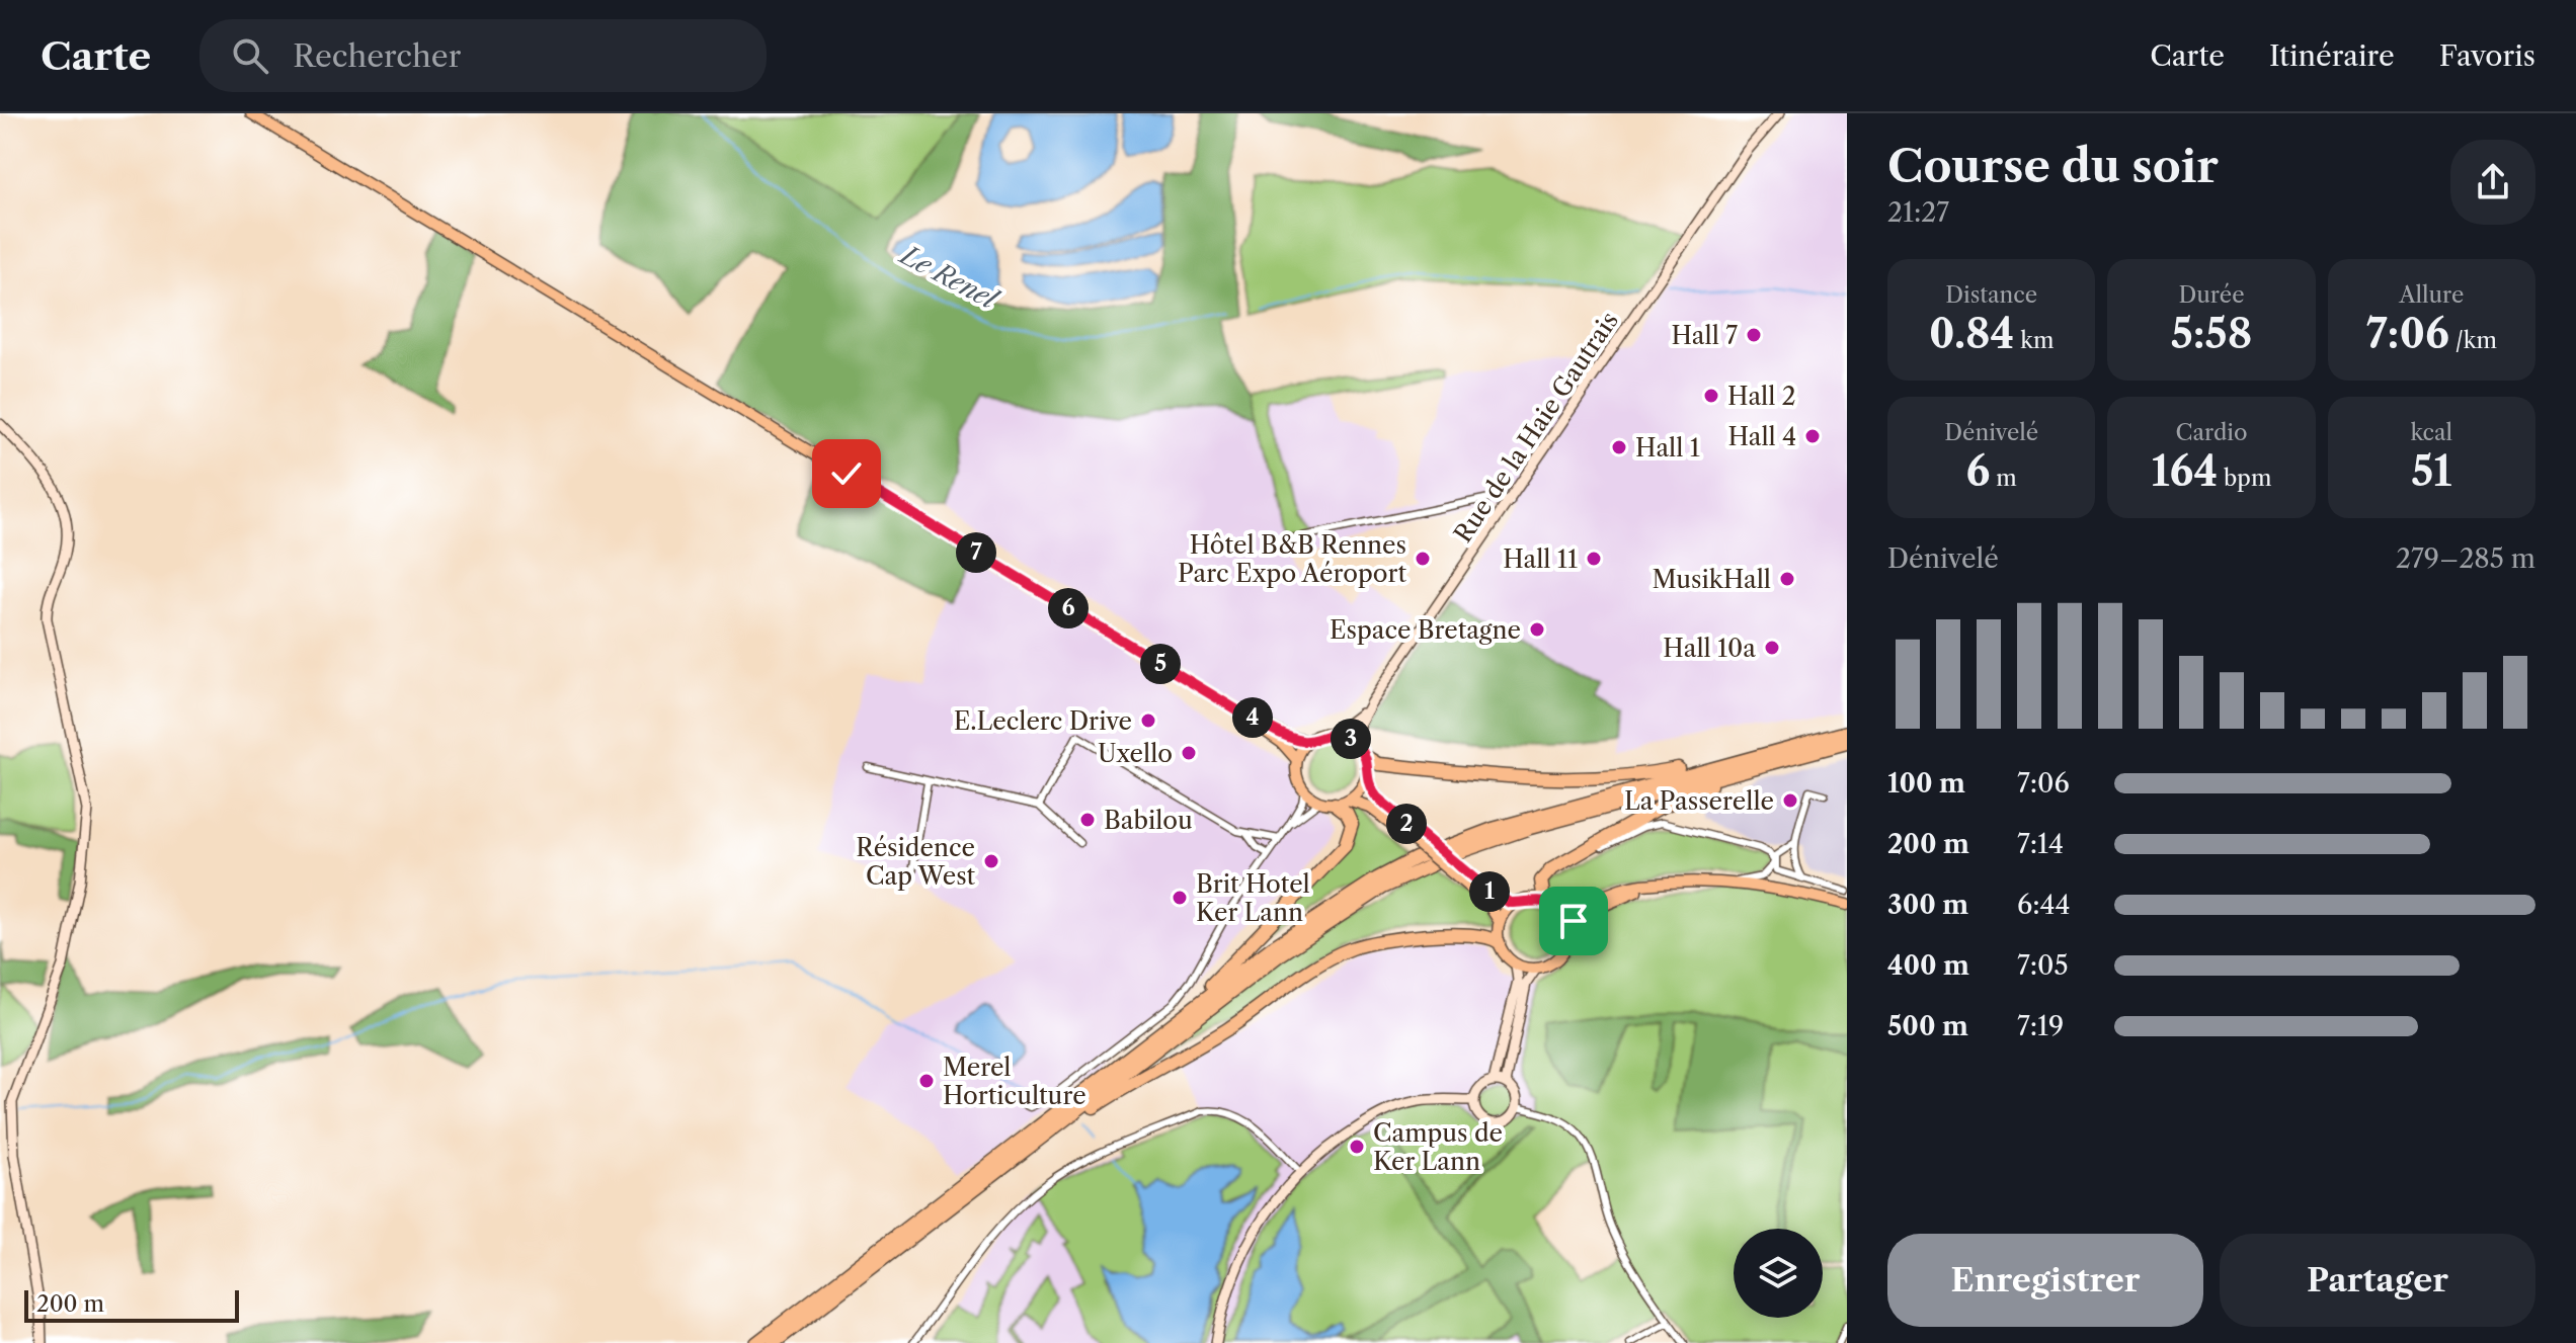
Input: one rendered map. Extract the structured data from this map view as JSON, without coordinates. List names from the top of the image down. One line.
{"streets":{"street":["Rue de la Haie Gautrais"]},"water":["Le Renel"],"places":["Hall 7","Hall 2","Hall 4","Hall 1","Hôtel B&B Rennes Parc Expo Aéroport","Hall 11","MusikHall","Espace Bretagne","Hall 10a","E.Leclerc Drive","Uxello","La Passerelle","Babilou","Résidence Cap West","Brit Hotel Ker Lann","Merel Horticulture","Campus de Ker Lann"],"scale_bar":"200 m","page":{"header":"Carte","search":"Rechercher","nav":["Carte","Itinéraire","Favoris"],"heading":["Course du soir","21:27"],"stats":[["Distance","0.84 km"],["Durée","5:58"],["Allure","7:06 /km"],["Dénivelé","6 m"],["Cardio","164 bpm"],["kcal","51"]],"chart":["Dénivelé","279–285 m"],"pins":["7","6","5","4","3","2","1"],"list":[{"name":"100 m","note":"7:06"},{"name":"200 m","note":"7:14"},{"name":"300 m","note":"6:44"},{"name":"400 m","note":"7:05"},{"name":"500 m","note":"7:19"}],"buttons":["Enregistrer","Partager"],"scale":"200 m"}}
